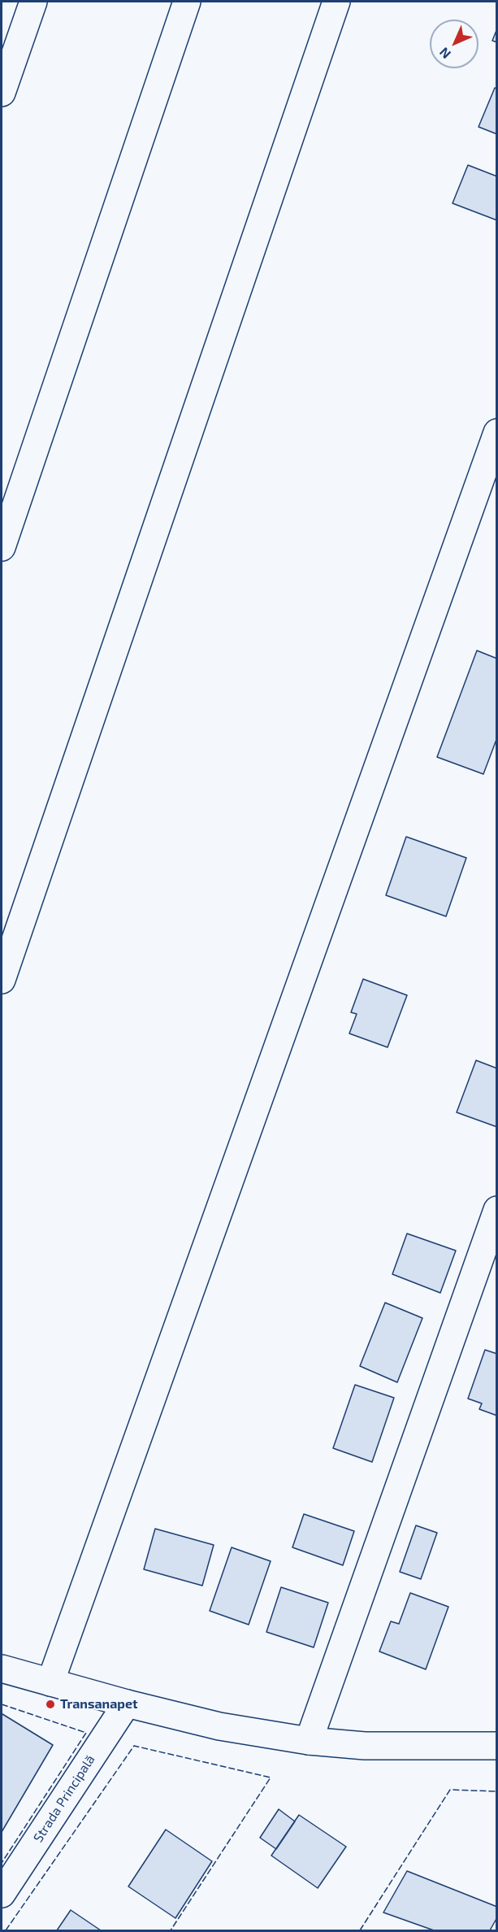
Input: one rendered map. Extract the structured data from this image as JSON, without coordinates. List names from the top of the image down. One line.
{"streets":{"street":["Strada Principală"]},"places":["Transanapet"],"north":"bottom left"}
